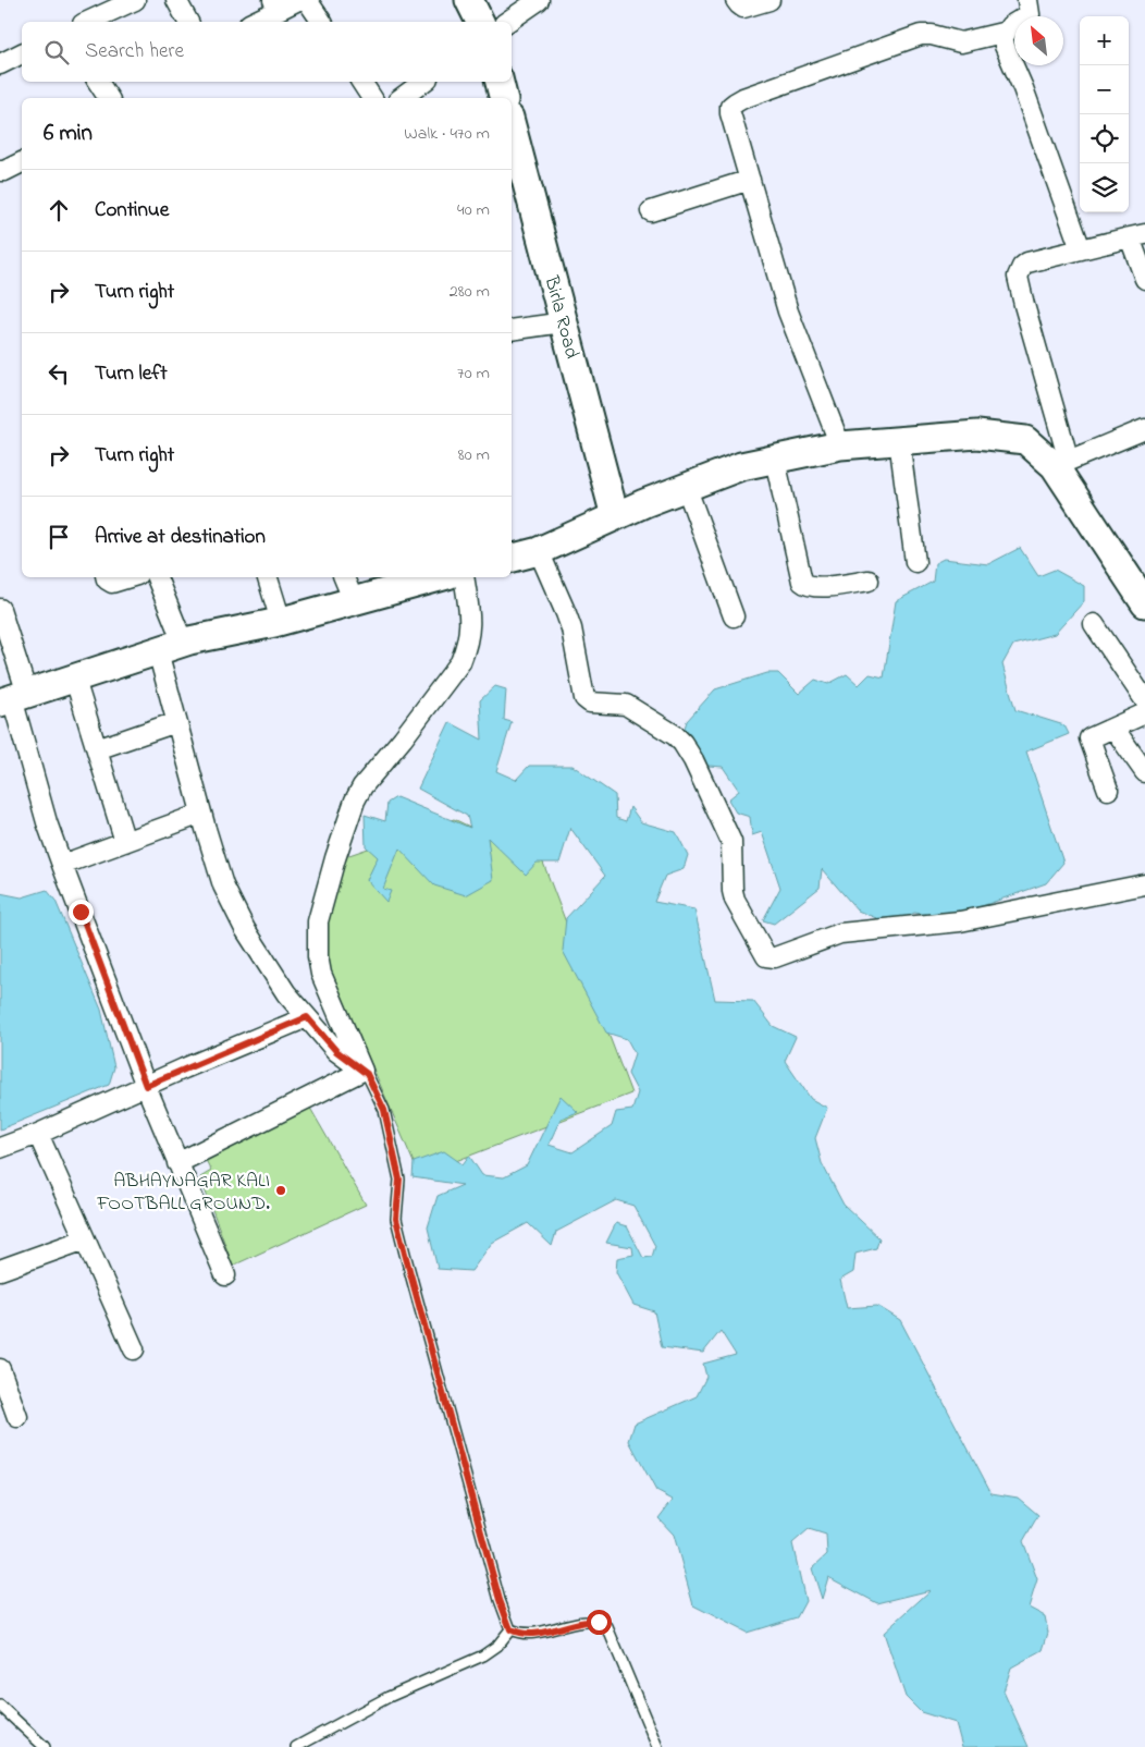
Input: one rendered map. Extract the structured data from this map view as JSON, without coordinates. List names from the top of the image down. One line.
{"streets":{"main road":["Birla Road"]},"places":["ABHAYNAGAR KALI FOOTBALL GROUND."],"north":"top left","page":{"map_buttons":["+","−"],"search":"Search here","heading":["6 min","Walk · 470 m"],"list":[["Continue","40 m"],["Turn right","280 m"],["Turn left","70 m"],["Turn right","80 m"],"Arrive at destination"]}}
